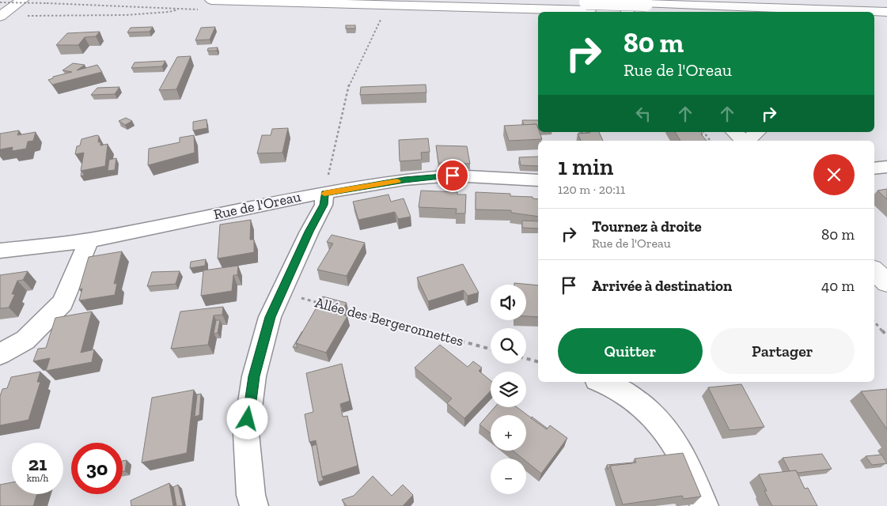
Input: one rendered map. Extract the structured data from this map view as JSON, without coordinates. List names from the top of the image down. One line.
{"streets":{"street":["Rue de l'Oreau"],"path":["Allée des Bergeronnettes"]},"page":{"turn":["80 m","Rue de l'Oreau"],"heading":["1 min","120 m · 20:11"],"list":[{"name":"Tournez à droite","note":"Rue de l'Oreau","value":"80 m"},{"name":"Arrivée à destination","value":"40 m"}],"map_buttons":["+","−"],"buttons":["Quitter","Partager"],"speed":"21 km/h","limit":"30"}}
